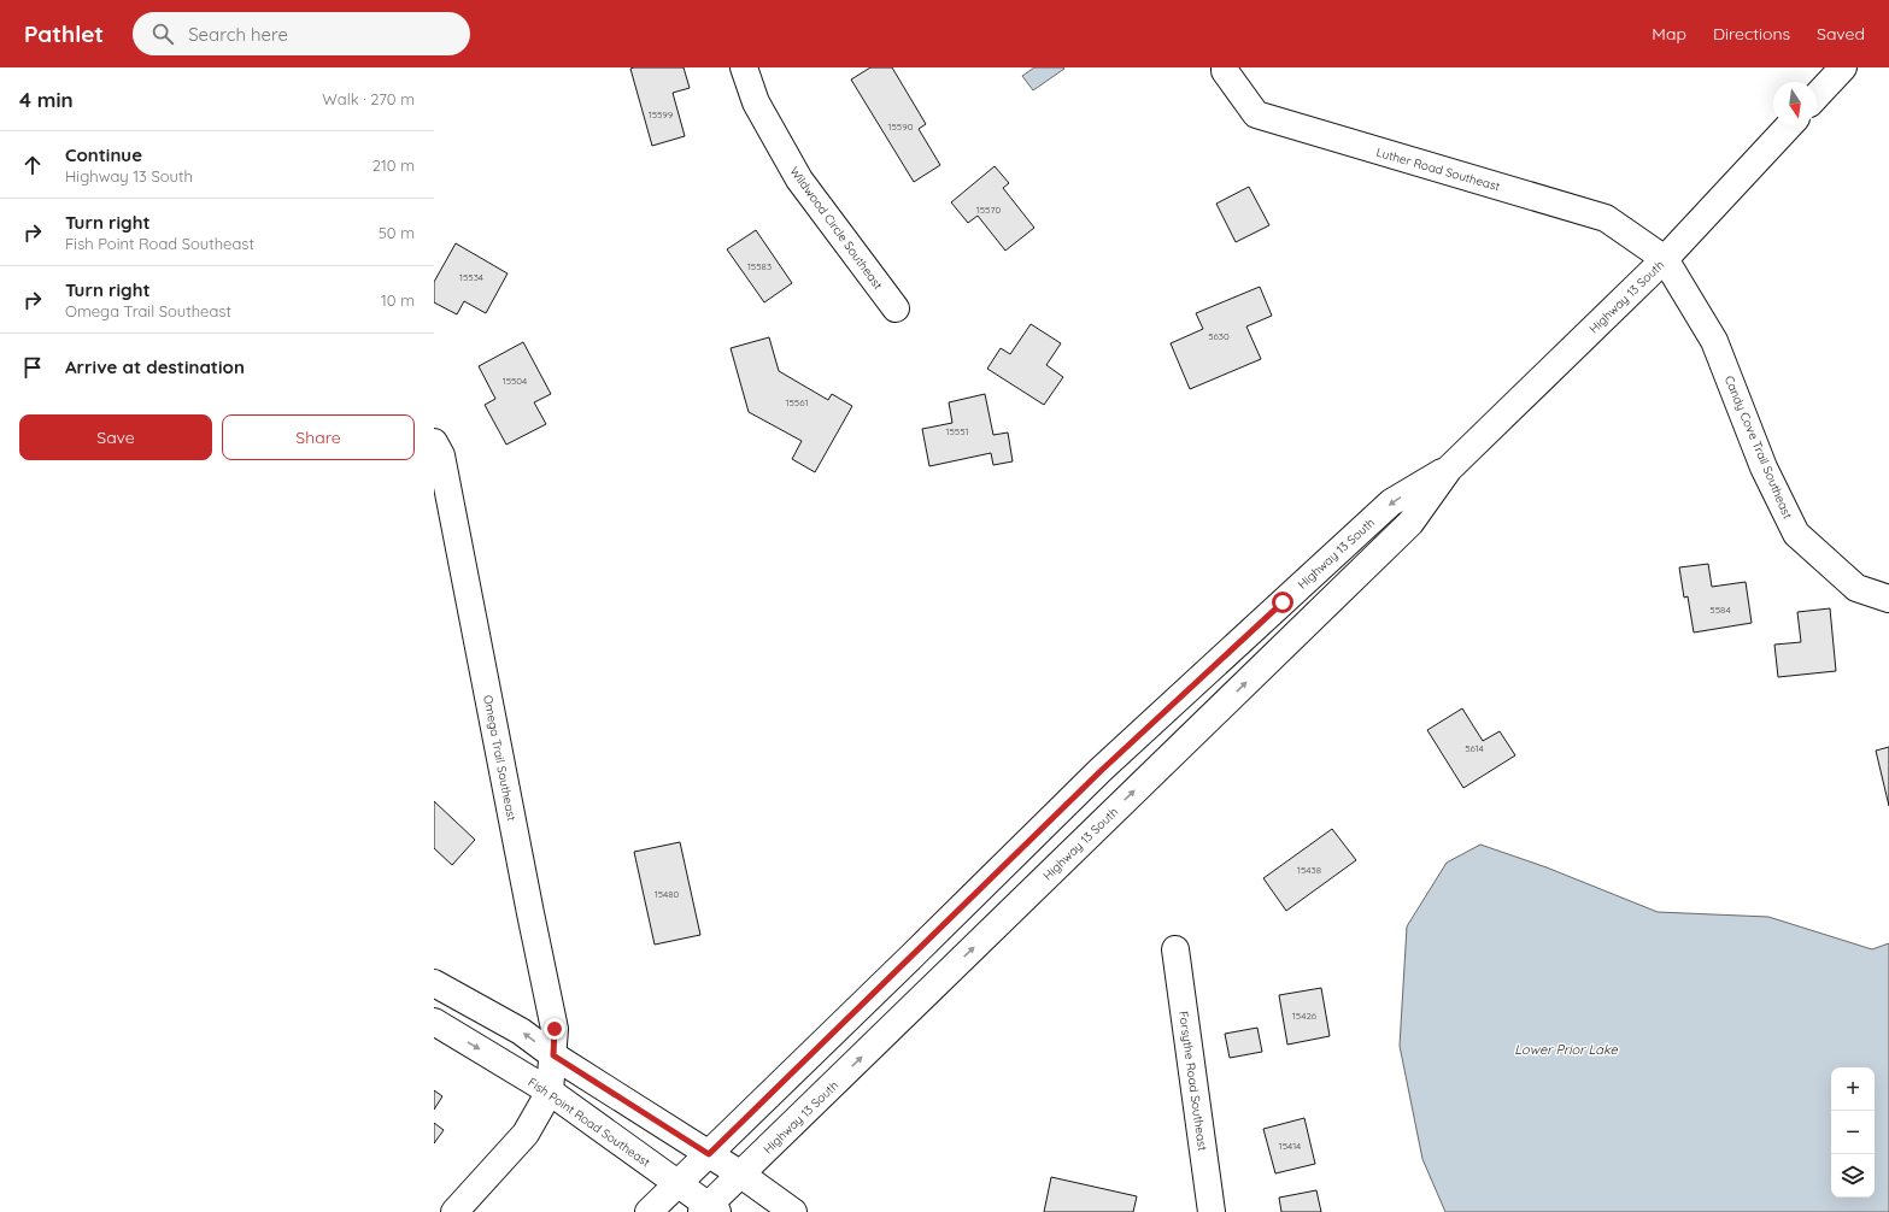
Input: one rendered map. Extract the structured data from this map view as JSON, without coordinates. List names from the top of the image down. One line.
{"streets":{"street":["Luther Road Southeast","Wildwood Circle Southeast","Highway 13 South","Candy Cove Trail Southeast","Omega Trail Southeast","Forsythe Road Southeast","Fish Point Road Southeast"]},"crossings":[["Luther Road Southeast","Highway 13 South"],["Luther Road Southeast","Candy Cove Trail Southeast"],["Highway 13 South","Candy Cove Trail Southeast"],["Highway 13 South","Fish Point Road Southeast"],["Omega Trail Southeast","Fish Point Road Southeast"]],"water":["Lower Prior Lake"],"house_numbers":["15599","15590","15570","15583","15534","5630","15504","15561","15551","5584","5614","15438","15480","15426","15414"],"north":"bottom","page":{"header":"Pathlet","search":"Search here","nav":["Map","Directions","Saved"],"heading":["4 min","Walk · 270 m"],"list":[["Continue","Highway 13 South","210 m"],["Turn right","Fish Point Road Southeast","50 m"],["Turn right","Omega Trail Southeast","10 m"],"Arrive at destination"],"buttons":["Save","Share"],"map_buttons":["+","−"]}}
